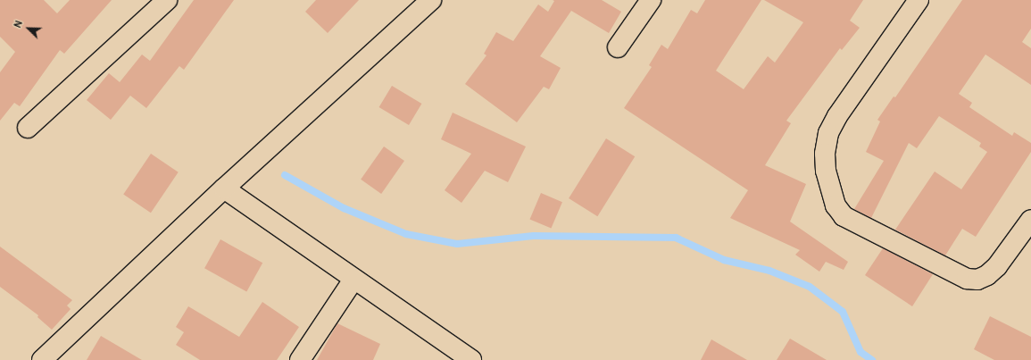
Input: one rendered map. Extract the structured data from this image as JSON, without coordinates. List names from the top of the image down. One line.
{"north":"top left"}
